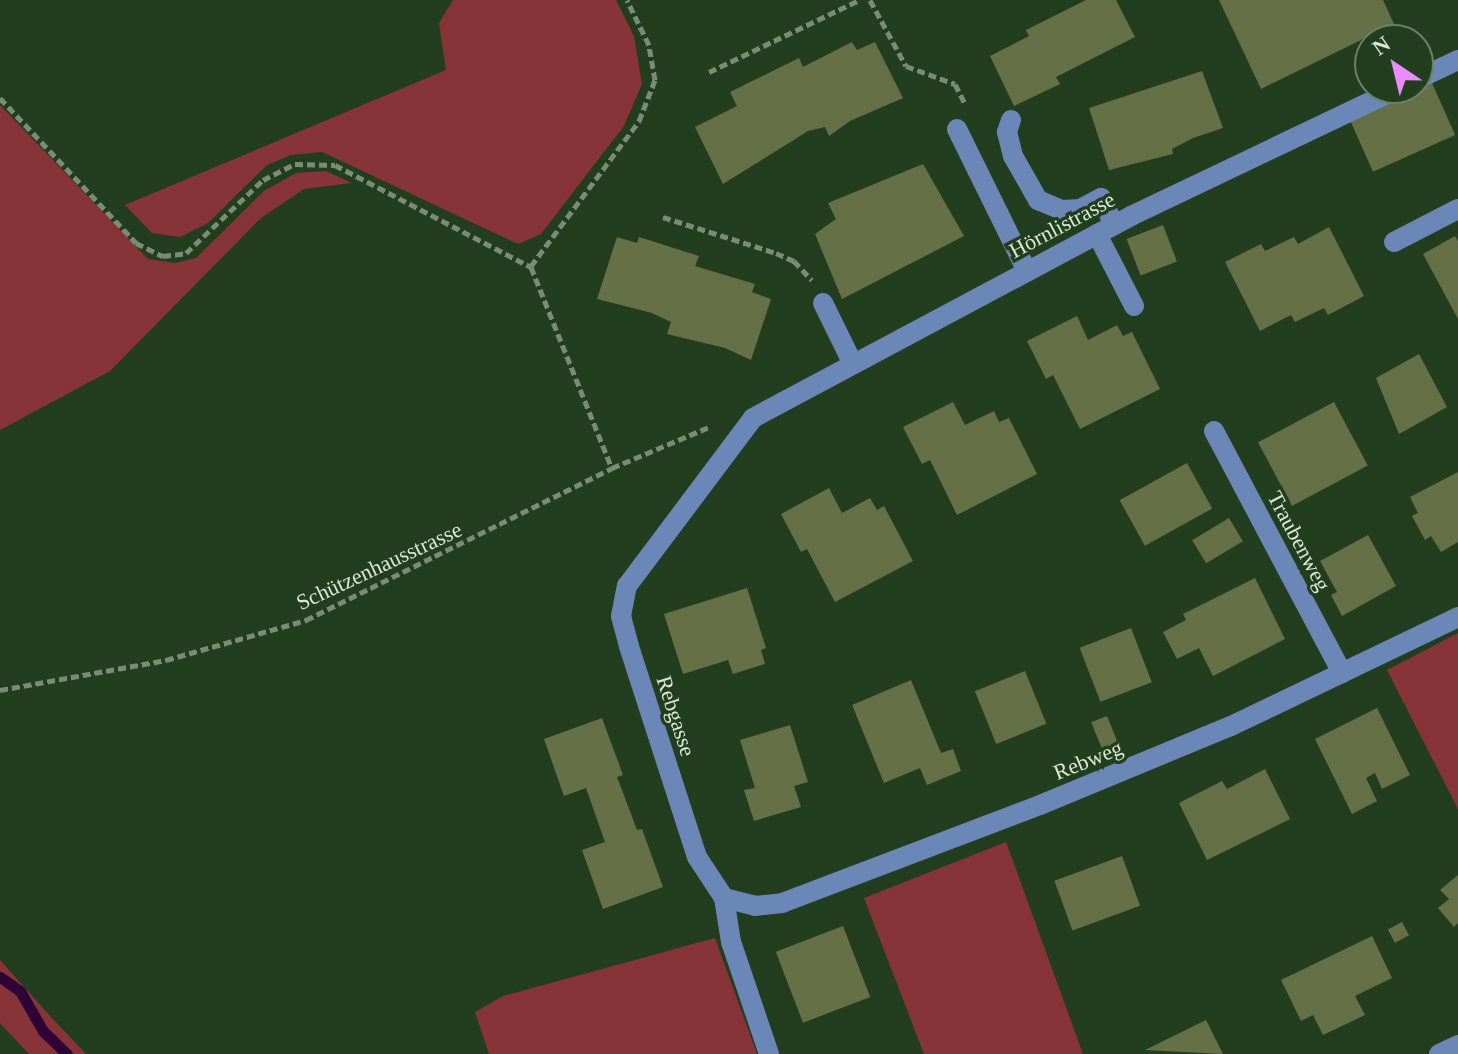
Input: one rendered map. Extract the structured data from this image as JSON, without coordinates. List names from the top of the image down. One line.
{"streets":{"street":["Hörnlistrasse","Traubenweg","Rebgasse","Rebweg"],"path":["Schützenhausstrasse"]},"crossings":[["Hörnlistrasse","Schützenhausstrasse"],["Hörnlistrasse","Rebgasse"],["Traubenweg","Rebweg"],["Schützenhausstrasse","Rebgasse"],["Rebgasse","Rebweg"]],"north":"top left"}
